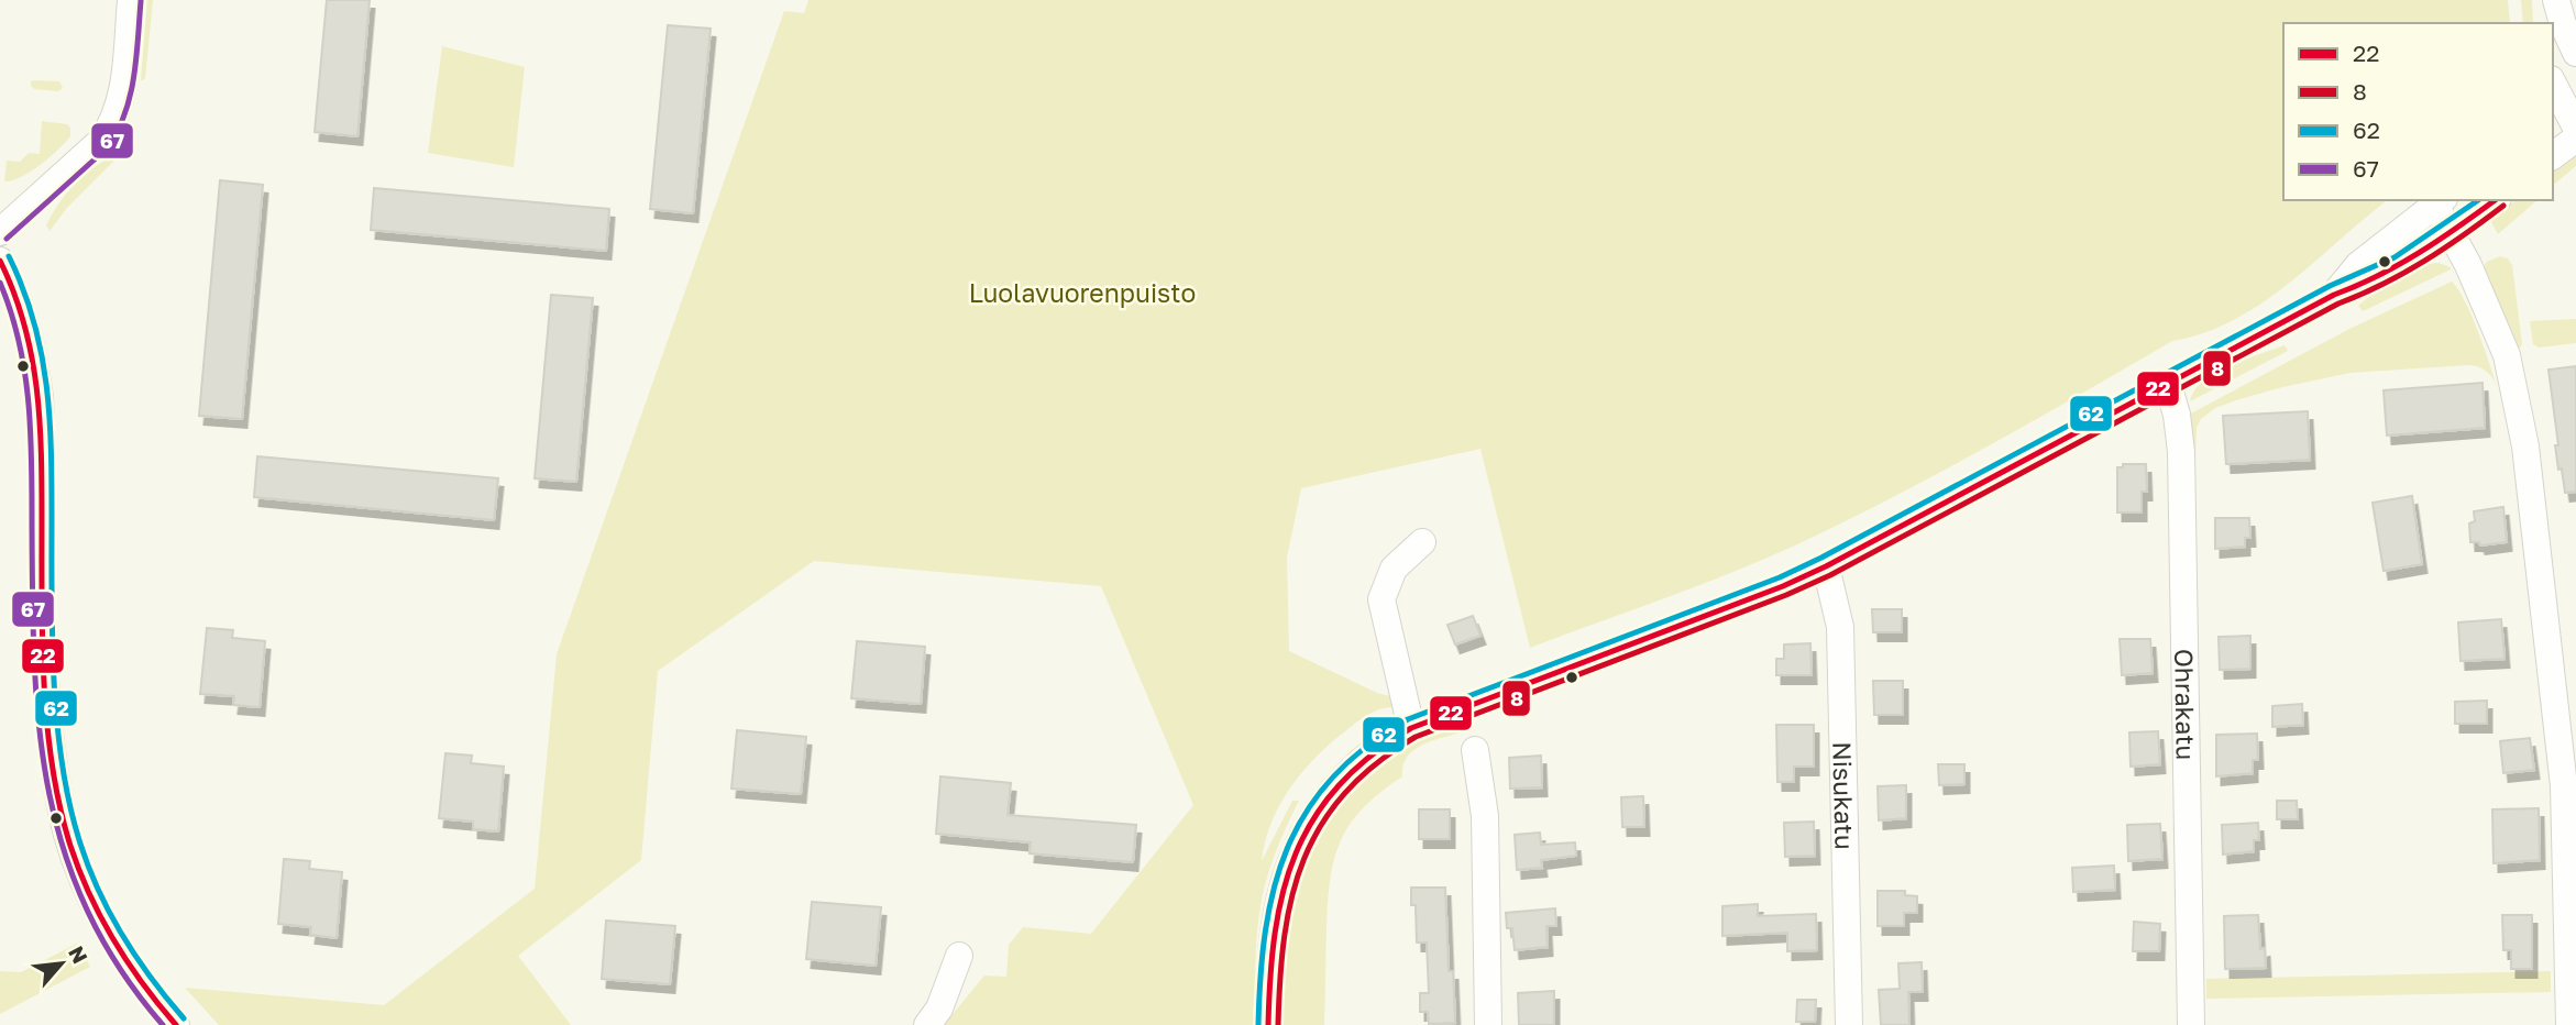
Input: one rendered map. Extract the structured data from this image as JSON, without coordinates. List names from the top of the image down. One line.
{"streets":{"street":["Ohrakatu","Nisukatu"]},"parks":["Luolavuorenpuisto"],"lines":["transit line 67","transit line 22","transit line 62","transit line 8"],"legend":["22","8","62","67"],"north":"top right"}
